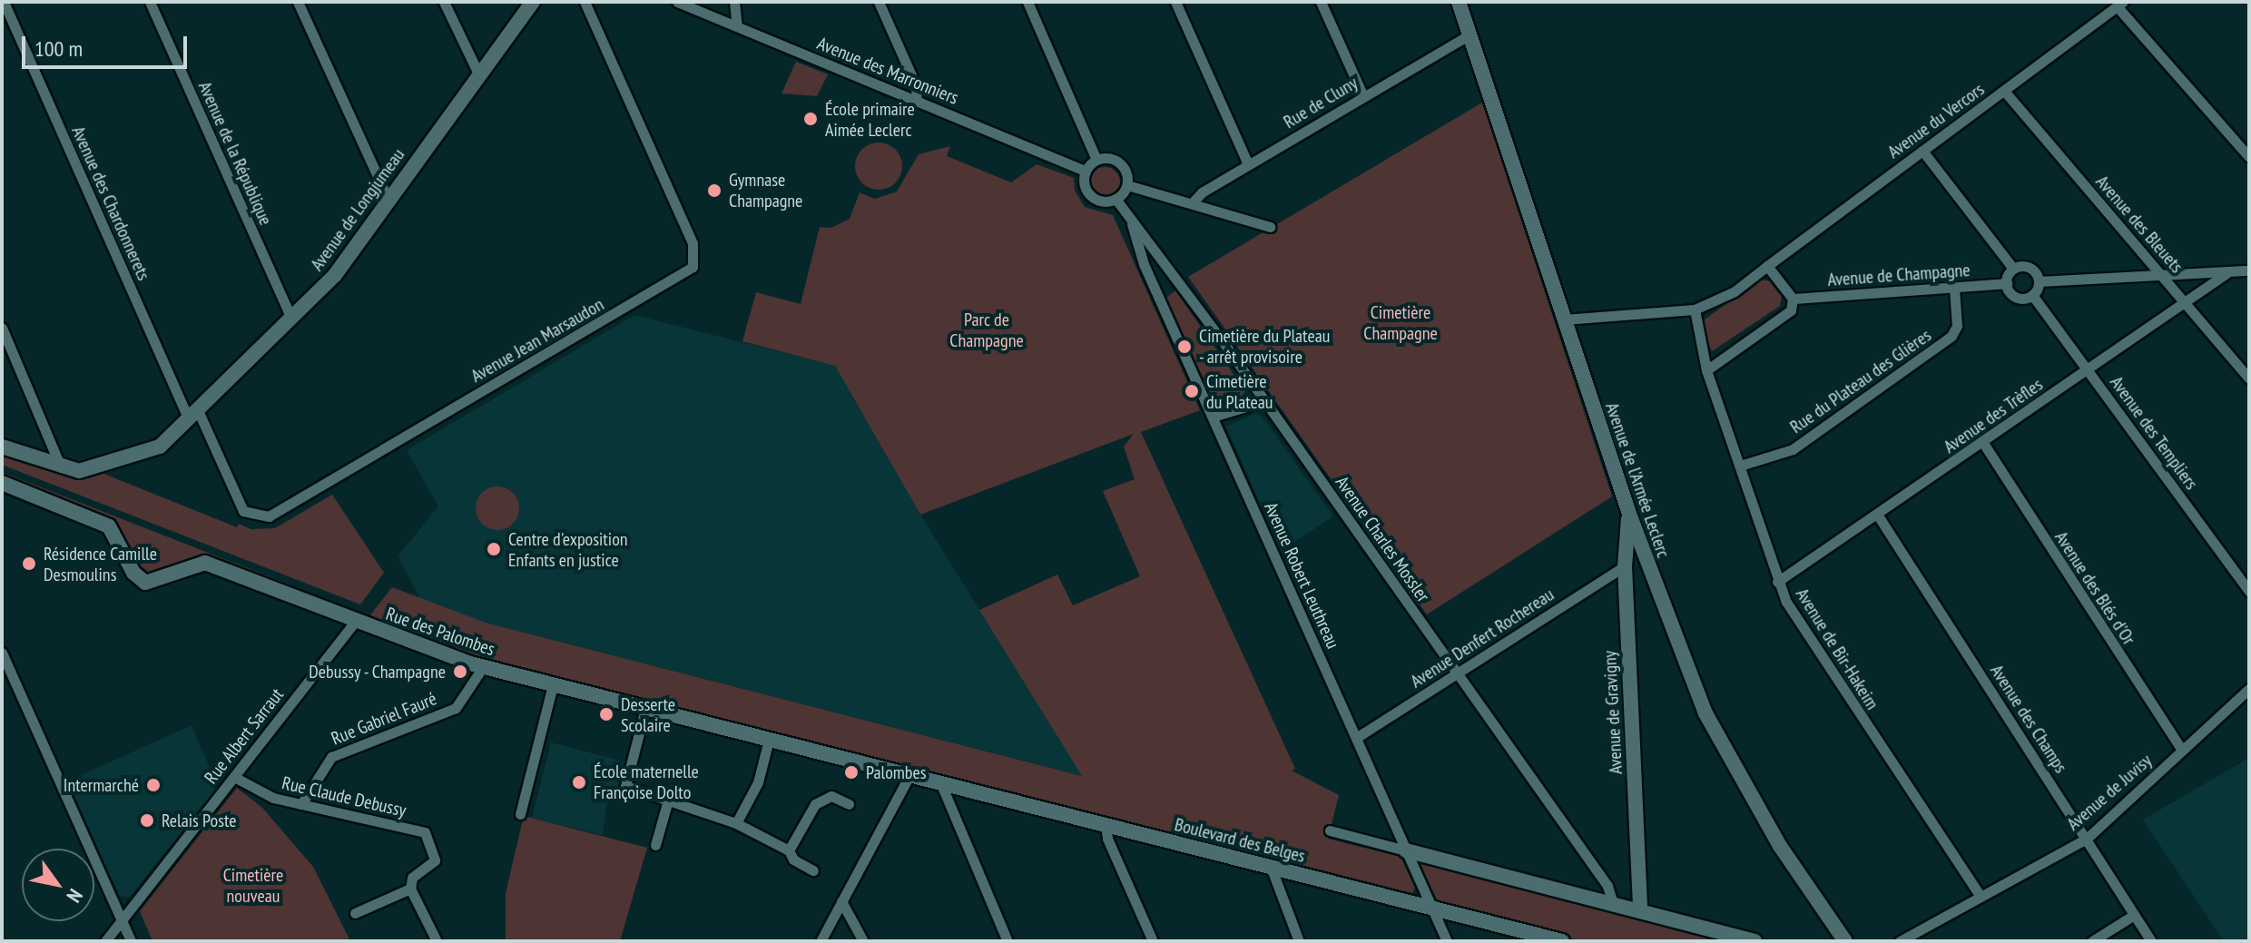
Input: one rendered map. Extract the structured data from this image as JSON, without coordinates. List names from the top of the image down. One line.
{"streets":{"street":["Avenue des Marronniers","Rue de Cluny","Avenue du Vercors","Avenue de la République","Avenue des Chardonnerets","Avenue de Longjumeau","Avenue des Bleuets","Avenue de Champagne","Avenue Jean Marsaudon","Rue du Plateau des Glières","Avenue des Trèfles","Avenue des Templiers","Avenue de l'Armée Leclerc","Avenue Charles Mossler","Avenue Robert Leuthreau","Avenue des Blés d'Or","Rue des Palombes","Avenue Denfert Rochereau","Avenue de Bir-Hakeim","Avenue de Gravigny","Rue Gabriel Fauré","Avenue des Champs","Rue Albert Sarraut","Avenue de Juvisy","Rue Claude Debussy","Boulevard des Belges"]},"crossings":[["Avenue des Marronniers","Avenue Charles Mossler"],["Rue de Cluny","Avenue de l'Armée Leclerc"],["Avenue du Vercors","Avenue des Bleuets"],["Avenue du Vercors","Avenue de Bir-Hakeim"],["Avenue de la République","Avenue de Longjumeau"],["Avenue des Chardonnerets","Avenue de Longjumeau"],["Avenue des Chardonnerets","Avenue Jean Marsaudon"],["Avenue de Longjumeau","Avenue Jean Marsaudon"],["Avenue des Bleuets","Avenue des Trèfles"],["Avenue de Champagne","Rue du Plateau des Glières"],["Avenue de Champagne","Avenue des Templiers"],["Rue du Plateau des Glières","Avenue de Bir-Hakeim"],["Avenue des Trèfles","Avenue des Templiers"],["Avenue des Trèfles","Avenue des Blés d'Or"],["Avenue des Trèfles","Avenue de Bir-Hakeim"],["Avenue des Trèfles","Avenue des Champs"],["Avenue de l'Armée Leclerc","Avenue de Gravigny"],["Avenue Charles Mossler","Avenue Robert Leuthreau"],["Avenue Charles Mossler","Avenue Denfert Rochereau"],["Avenue Charles Mossler","Boulevard des Belges"],["Avenue Robert Leuthreau","Avenue Denfert Rochereau"],["Avenue Robert Leuthreau","Boulevard des Belges"],["Avenue des Blés d'Or","Avenue de Juvisy"],["Rue des Palombes","Rue Gabriel Fauré"],["Rue des Palombes","Rue Albert Sarraut"],["Rue des Palombes","Boulevard des Belges"],["Avenue Denfert Rochereau","Avenue de Gravigny"],["Avenue de Bir-Hakeim","Avenue de Juvisy"],["Avenue de Gravigny","Boulevard des Belges"],["Rue Gabriel Fauré","Rue Claude Debussy"],["Avenue des Champs","Avenue de Juvisy"],["Rue Albert Sarraut","Rue Claude Debussy"]],"parks":["Cimetière Champagne","Parc de Champagne","Cimetière nouveau"],"places":["École primaire Aimée Leclerc","Gymnase Champagne","Cimetière du Plateau - arrêt provisoire","Cimetière du Plateau","Centre d'exposition Enfants en justice","Résidence Camille Desmoulins","Debussy - Champagne","Desserte Scolaire","Palombes","École maternelle Françoise Dolto","Intermarché","Relais Poste"],"scale_bar":"100 m","north":"bottom right"}
